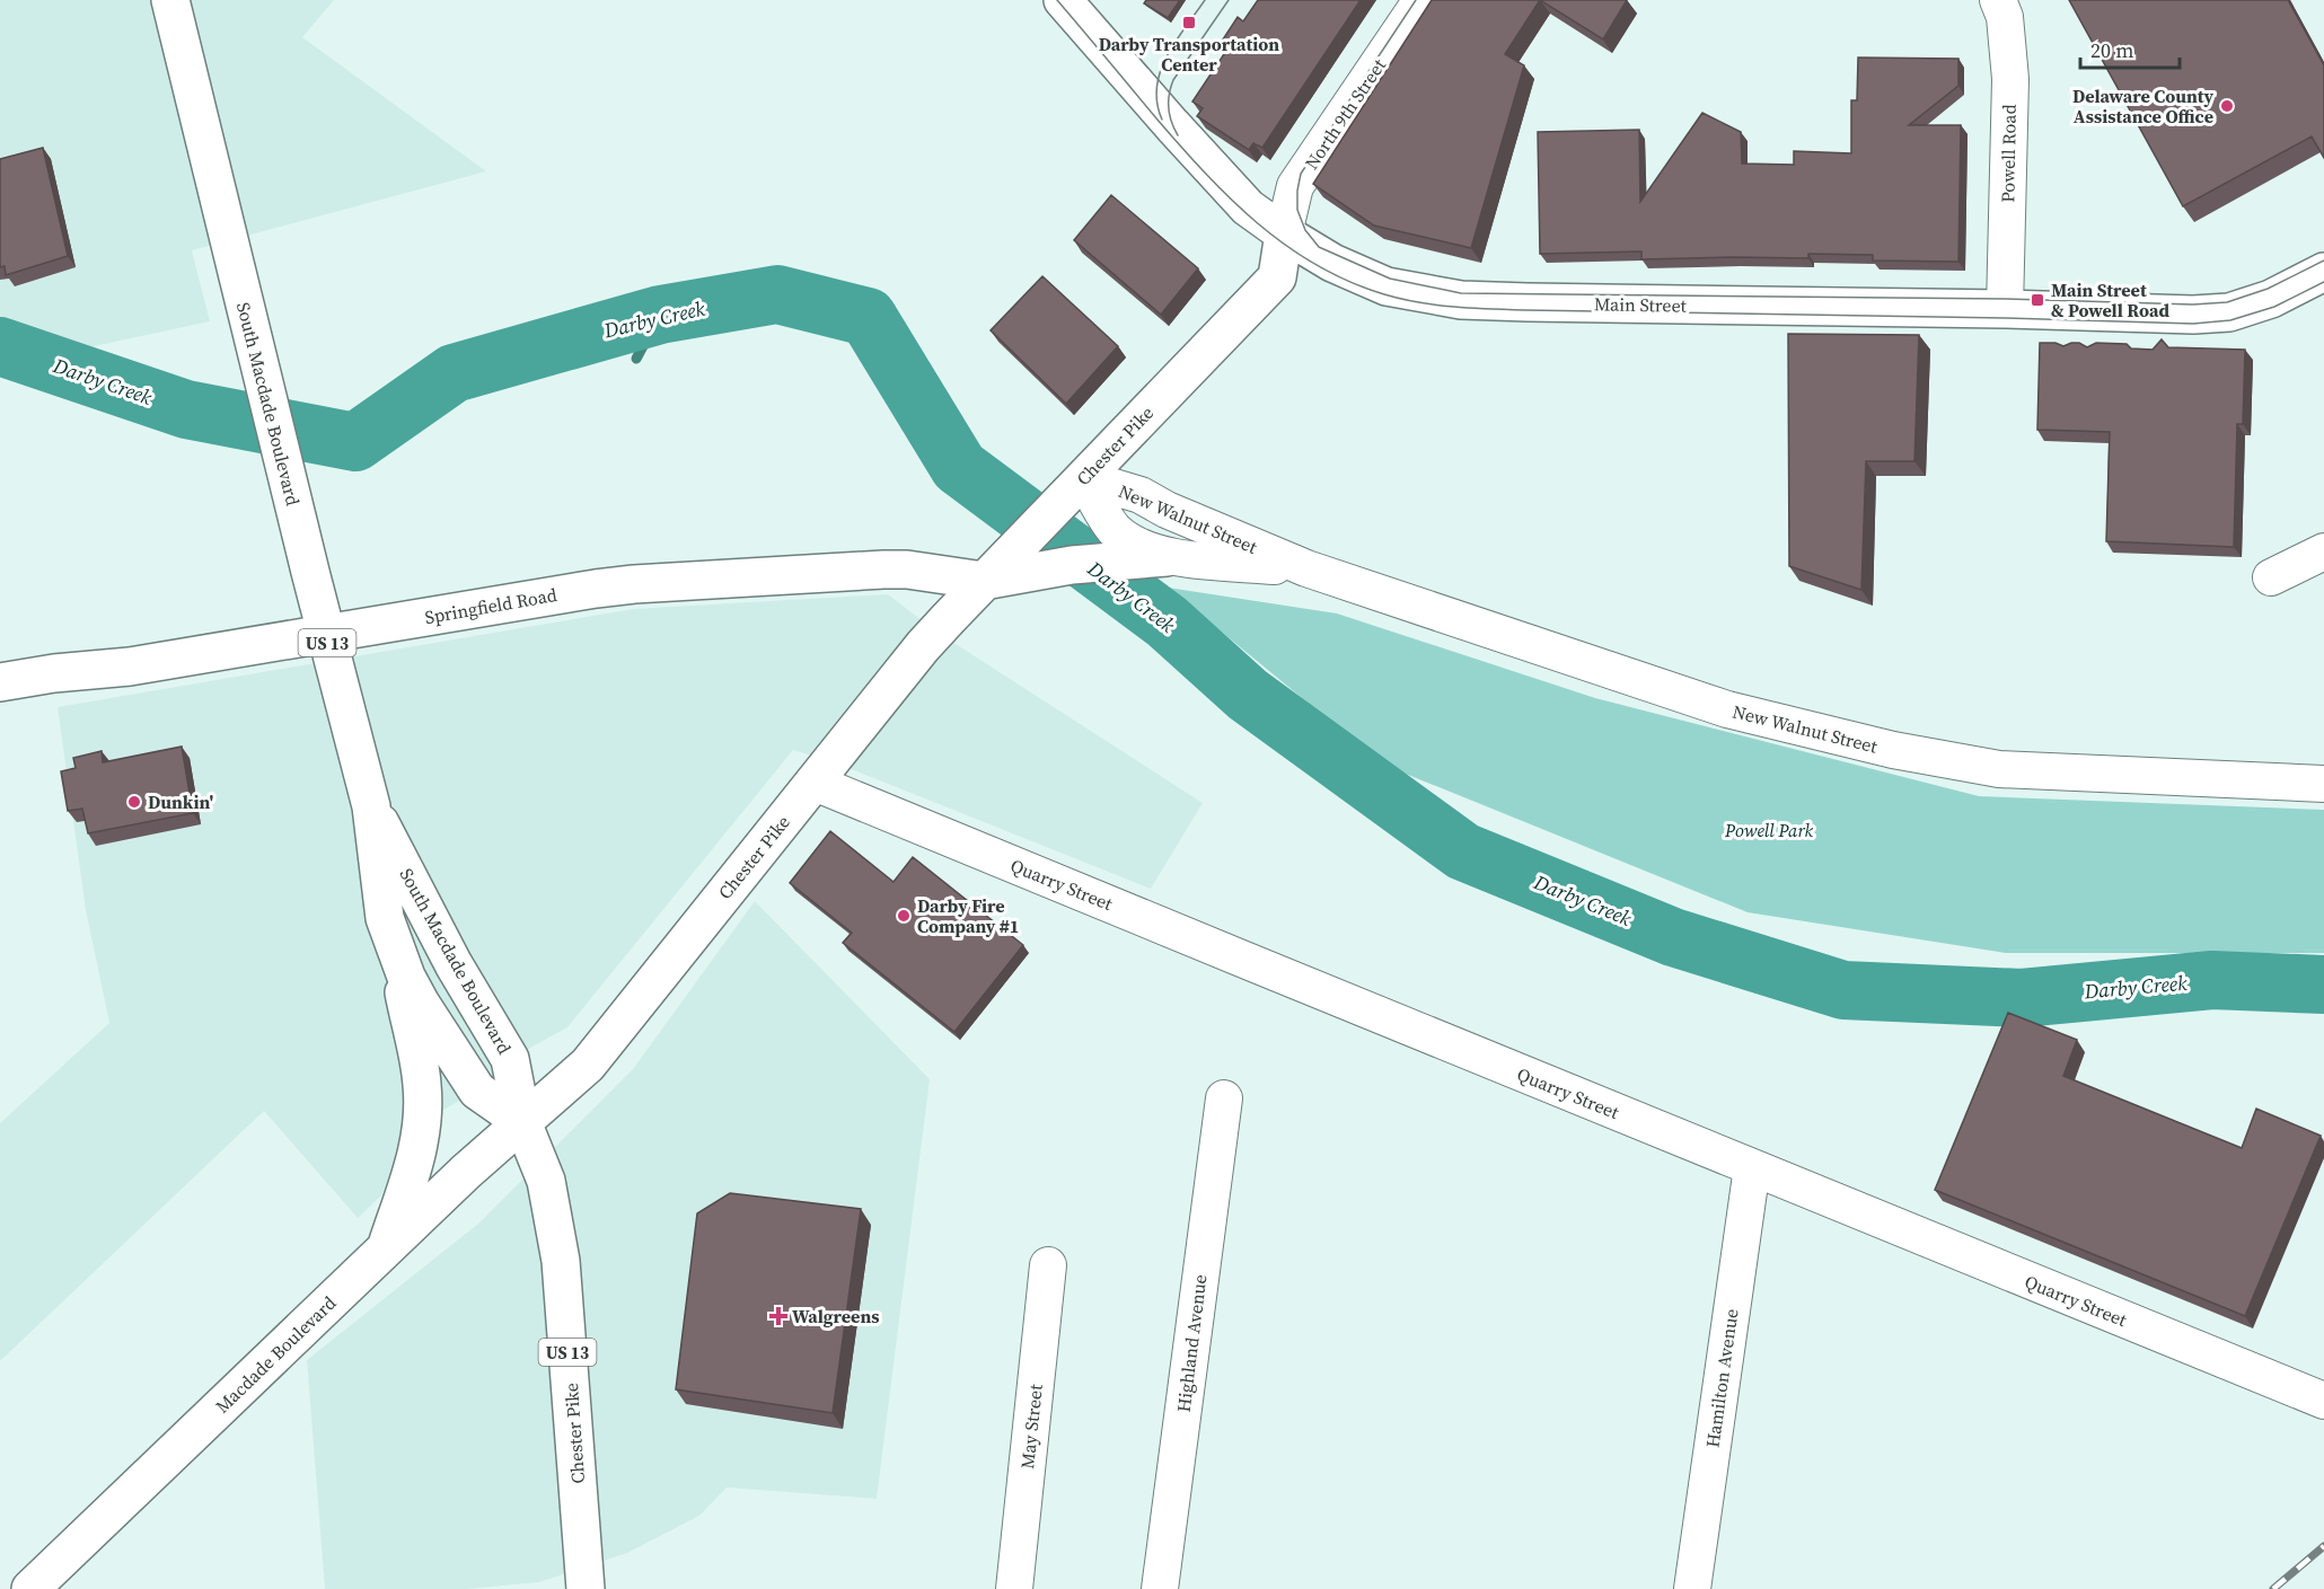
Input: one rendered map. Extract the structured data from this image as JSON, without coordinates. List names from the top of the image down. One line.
{"streets":{"main road":["Main Street","South Macdade Boulevard","Chester Pike","Springfield Road","US 13","Macdade Boulevard"],"street":["North 9th Street","Powell Road","New Walnut Street","Quarry Street","Highland Avenue","Hamilton Avenue","May Street"]},"crossings":[["North 9th Street","Main Street"],["North 9th Street","Chester Pike"],["Powell Road","Main Street"],["Main Street","Chester Pike"],["South Macdade Boulevard","Chester Pike"],["South Macdade Boulevard","Springfield Road"],["South Macdade Boulevard","Macdade Boulevard"],["Chester Pike","New Walnut Street"],["Chester Pike","Springfield Road"],["Chester Pike","Quarry Street"],["Chester Pike","Macdade Boulevard"],["New Walnut Street","Springfield Road"],["Quarry Street","Hamilton Avenue"]],"water":["Darby Creek"],"parks":["Powell Park"],"places":{"transit":["Darby Transportation Center","Main Street & Powell Road"],"other":["Delaware County Assistance Office","Dunkin'","Darby Fire Company #1"],"health":["Walgreens"]},"scale_bar":"20 m"}
